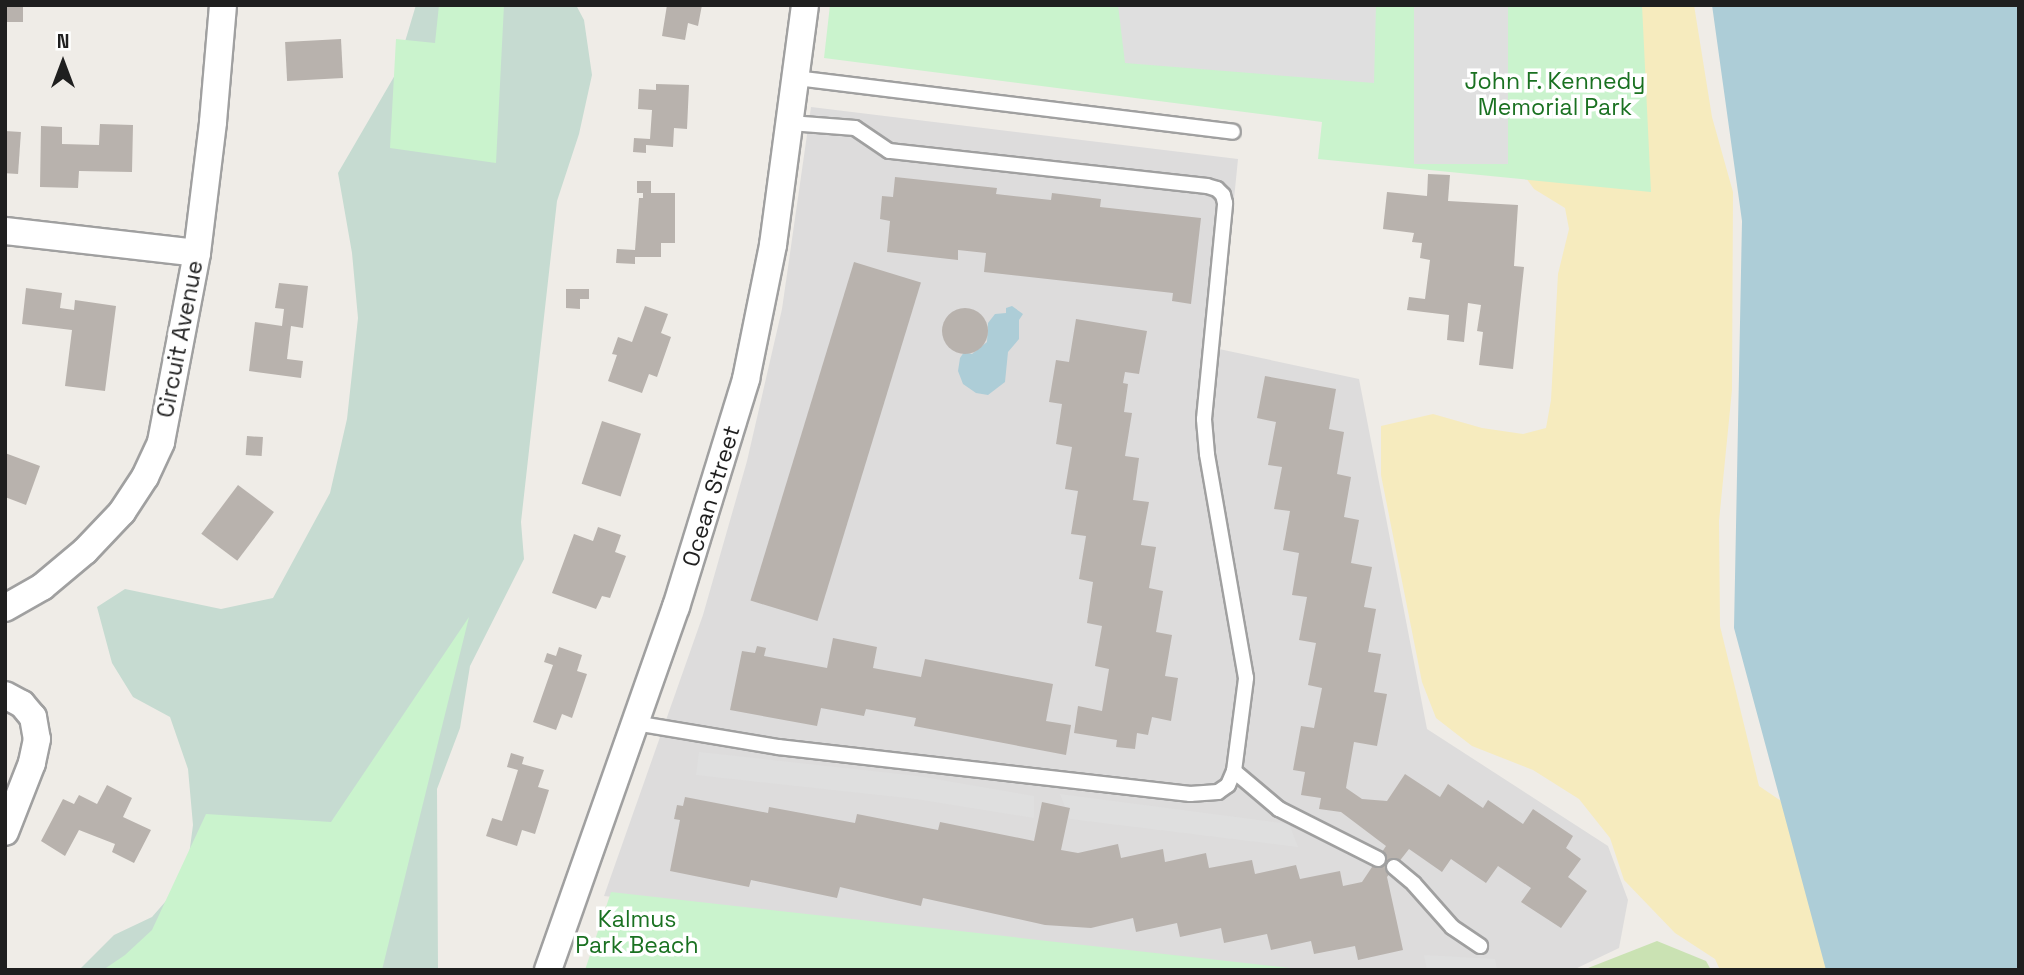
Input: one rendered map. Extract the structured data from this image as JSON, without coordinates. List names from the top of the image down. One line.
{"streets":{"street":["Circuit Avenue","Ocean Street"]},"parks":["John F. Kennedy Memorial Park","Kalmus Park Beach"],"north":"top"}
